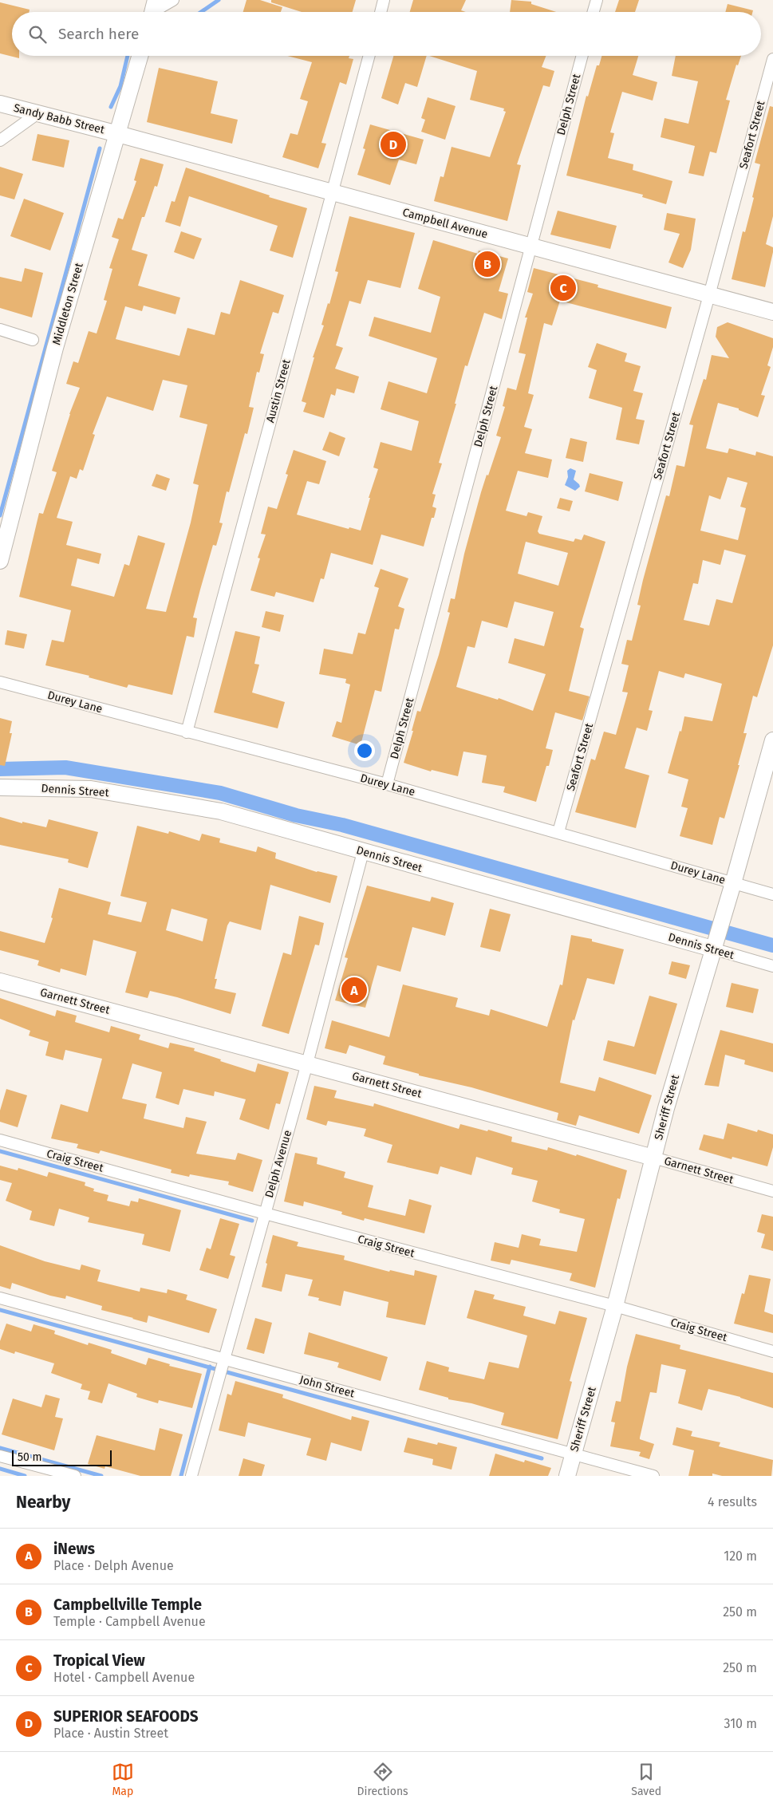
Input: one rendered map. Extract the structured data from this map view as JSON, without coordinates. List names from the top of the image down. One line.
{"streets":{"street":["Delph Street","Sandy Babb Street","Seafort Street","Campbell Avenue","Middleton Street","Austin Street","Durey Lane","Dennis Street","Garnett Street","Sheriff Street","Craig Street","Delph Avenue","John Street"]},"crossings":[["Delph Street","Campbell Avenue"],["Delph Street","Durey Lane"],["Sandy Babb Street","Campbell Avenue"],["Sandy Babb Street","Middleton Street"],["Seafort Street","Campbell Avenue"],["Seafort Street","Durey Lane"],["Campbell Avenue","Middleton Street"],["Campbell Avenue","Austin Street"],["Austin Street","Durey Lane"],["Durey Lane","Sheriff Street"],["Dennis Street","Sheriff Street"],["Dennis Street","Delph Avenue"],["Garnett Street","Sheriff Street"],["Garnett Street","Delph Avenue"],["Sheriff Street","Craig Street"],["Sheriff Street","John Street"],["Craig Street","Delph Avenue"],["Delph Avenue","John Street"]],"scale_bar":"50 m","page":{"search":"Search here","pins":["D","B","C","A"],"scale":"50 m","heading":["Nearby","4 results"],"list":[{"mark":"A","name":"iNews","note":"Place · Delph Avenue","value":"120 m"},{"mark":"B","name":"Campbellville Temple","note":"Temple · Campbell Avenue","value":"250 m"},{"mark":"C","name":"Tropical View","note":"Hotel · Campbell Avenue","value":"250 m"},{"mark":"D","name":"SUPERIOR SEAFOODS","note":"Place · Austin Street","value":"310 m"}],"nav":["Map","Directions","Saved"]}}
